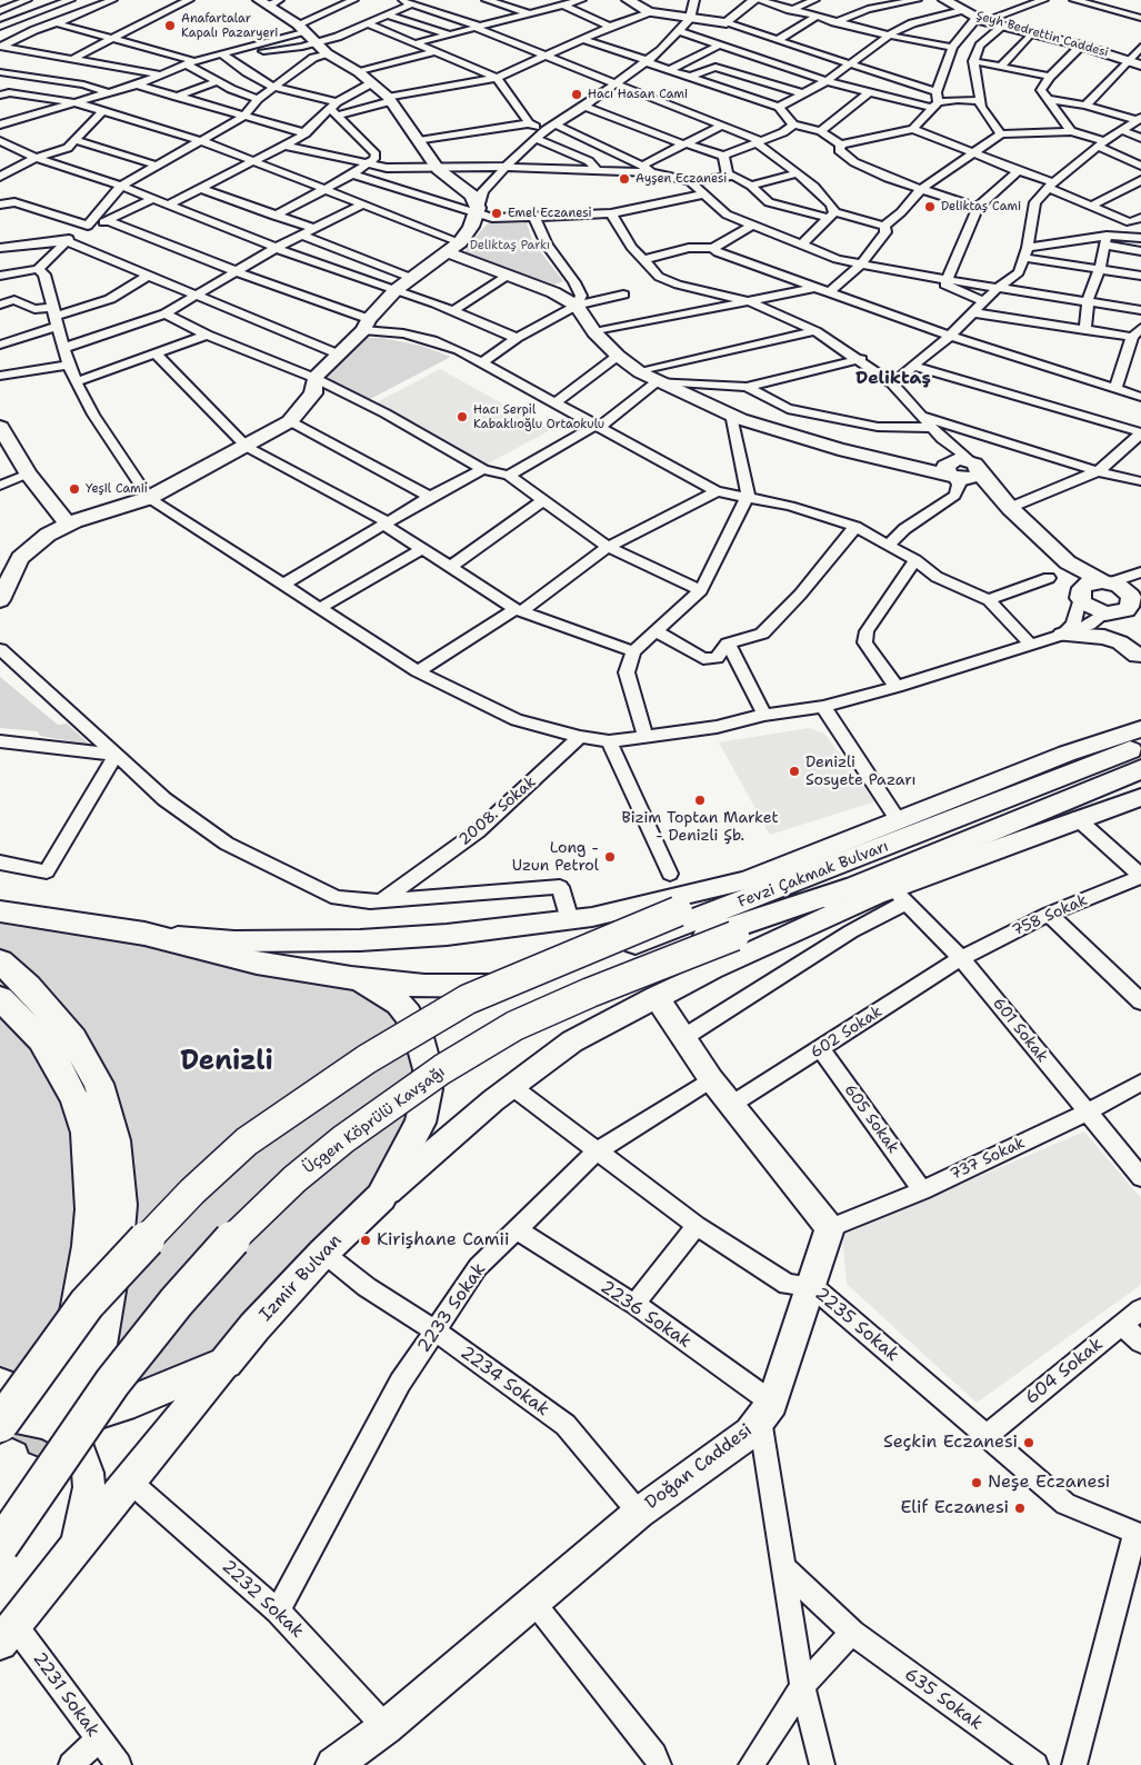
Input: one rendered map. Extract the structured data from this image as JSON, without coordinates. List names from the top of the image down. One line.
{"streets":{"main road":["Şeyh Bedrettin Caddesi","Fevzi Çakmak Bulvarı","Üçgen Köprülü Kavşağı","Izmir Bulvan","Doğan Caddesi"],"street":["2008. Sokak","758 Sokak","601 Sokak","602 Sokak","605 Sokak","737 Sokak","2233 Sokak","2236 Sokak","2235 Sokak","604 Sokak","2234 Sokak","2232 Sokak","2231 Sokak","635 Sokak"]},"crossings":[["Fevzi Çakmak Bulvarı","Üçgen Köprülü Kavşağı"],["758 Sokak","601 Sokak"],["758 Sokak","602 Sokak"],["601 Sokak","602 Sokak"],["601 Sokak","737 Sokak"],["602 Sokak","605 Sokak"],["605 Sokak","737 Sokak"],["737 Sokak","Doğan Caddesi"],["Izmir Bulvan","2234 Sokak"],["2233 Sokak","2236 Sokak"],["2233 Sokak","2235 Sokak"],["2233 Sokak","2234 Sokak"],["2233 Sokak","2232 Sokak"],["2236 Sokak","Doğan Caddesi"],["2235 Sokak","604 Sokak"],["2235 Sokak","Doğan Caddesi"],["2234 Sokak","Doğan Caddesi"],["Doğan Caddesi","2232 Sokak"]],"districts":["Deliktaş","Denizli"],"parks":["Deliktaş Parkı"],"places":["Anafartalar Kapalı Pazaryeri","Hacı Hasan Cami","Ayşen Eczanesi","Deliktaş Cami","Emel Eczanesi","Hacı Serpil Kabaklıoğlu Ortaokulu","Yeşil Camii","Denizli Sosyete Pazarı","Bizim Toptan Market - Denizli Şb.","Long - Uzun Petrol","Kirişhane Camii","Seçkin Eczanesi","Neşe Eczanesi","Elif Eczanesi"]}
